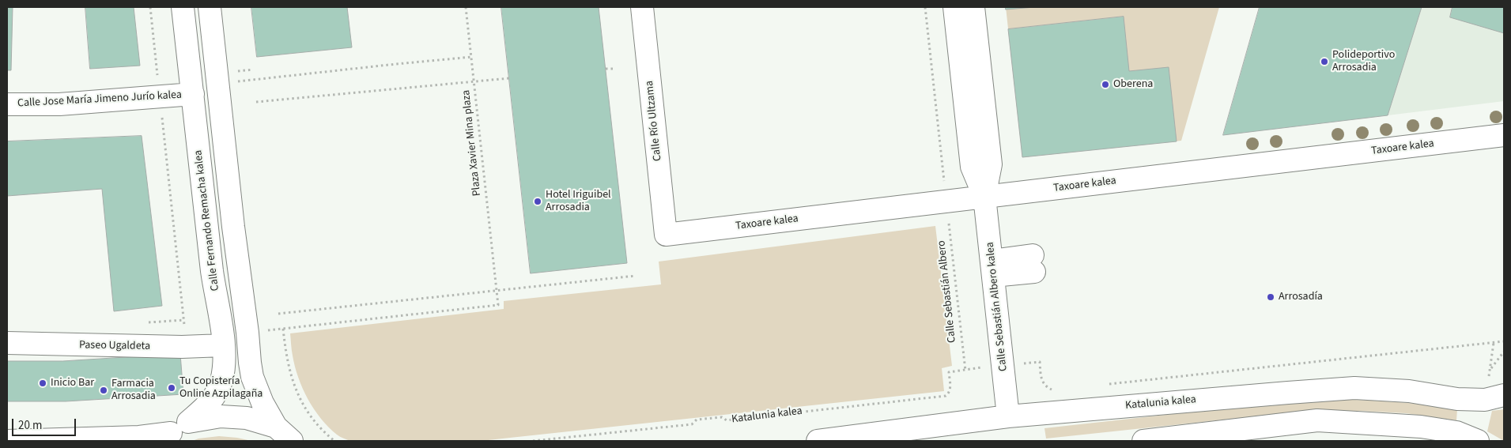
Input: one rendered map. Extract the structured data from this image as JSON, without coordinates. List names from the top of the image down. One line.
{"streets":{"street":["Calle Jose María Jimeno Jurío kalea","Calle Río Ultzama","Taxoare kalea","Calle Fernando Remacha kalea","Calle Sebastián Albero kalea","Paseo Ugaldeta","Katalunia kalea"],"path":["Plaza Xavier Mina plaza","Calle Sebastián Albero"]},"crossings":[["Calle Jose María Jimeno Jurío kalea","Calle Fernando Remacha kalea"],["Calle Río Ultzama","Taxoare kalea"],["Taxoare kalea","Calle Sebastián Albero kalea"],["Calle Fernando Remacha kalea","Paseo Ugaldeta"],["Calle Sebastián Albero","Katalunia kalea"],["Calle Sebastián Albero kalea","Katalunia kalea"]],"places":["Polideportivo Arrosadia","Oberena","Hotel Iriguibel Arrosadia","Arrosadía","Inicio Bar","Tu Copistería Online Azpilagaña","Farmacia Arrosadia"],"scale_bar":"20 m"}
